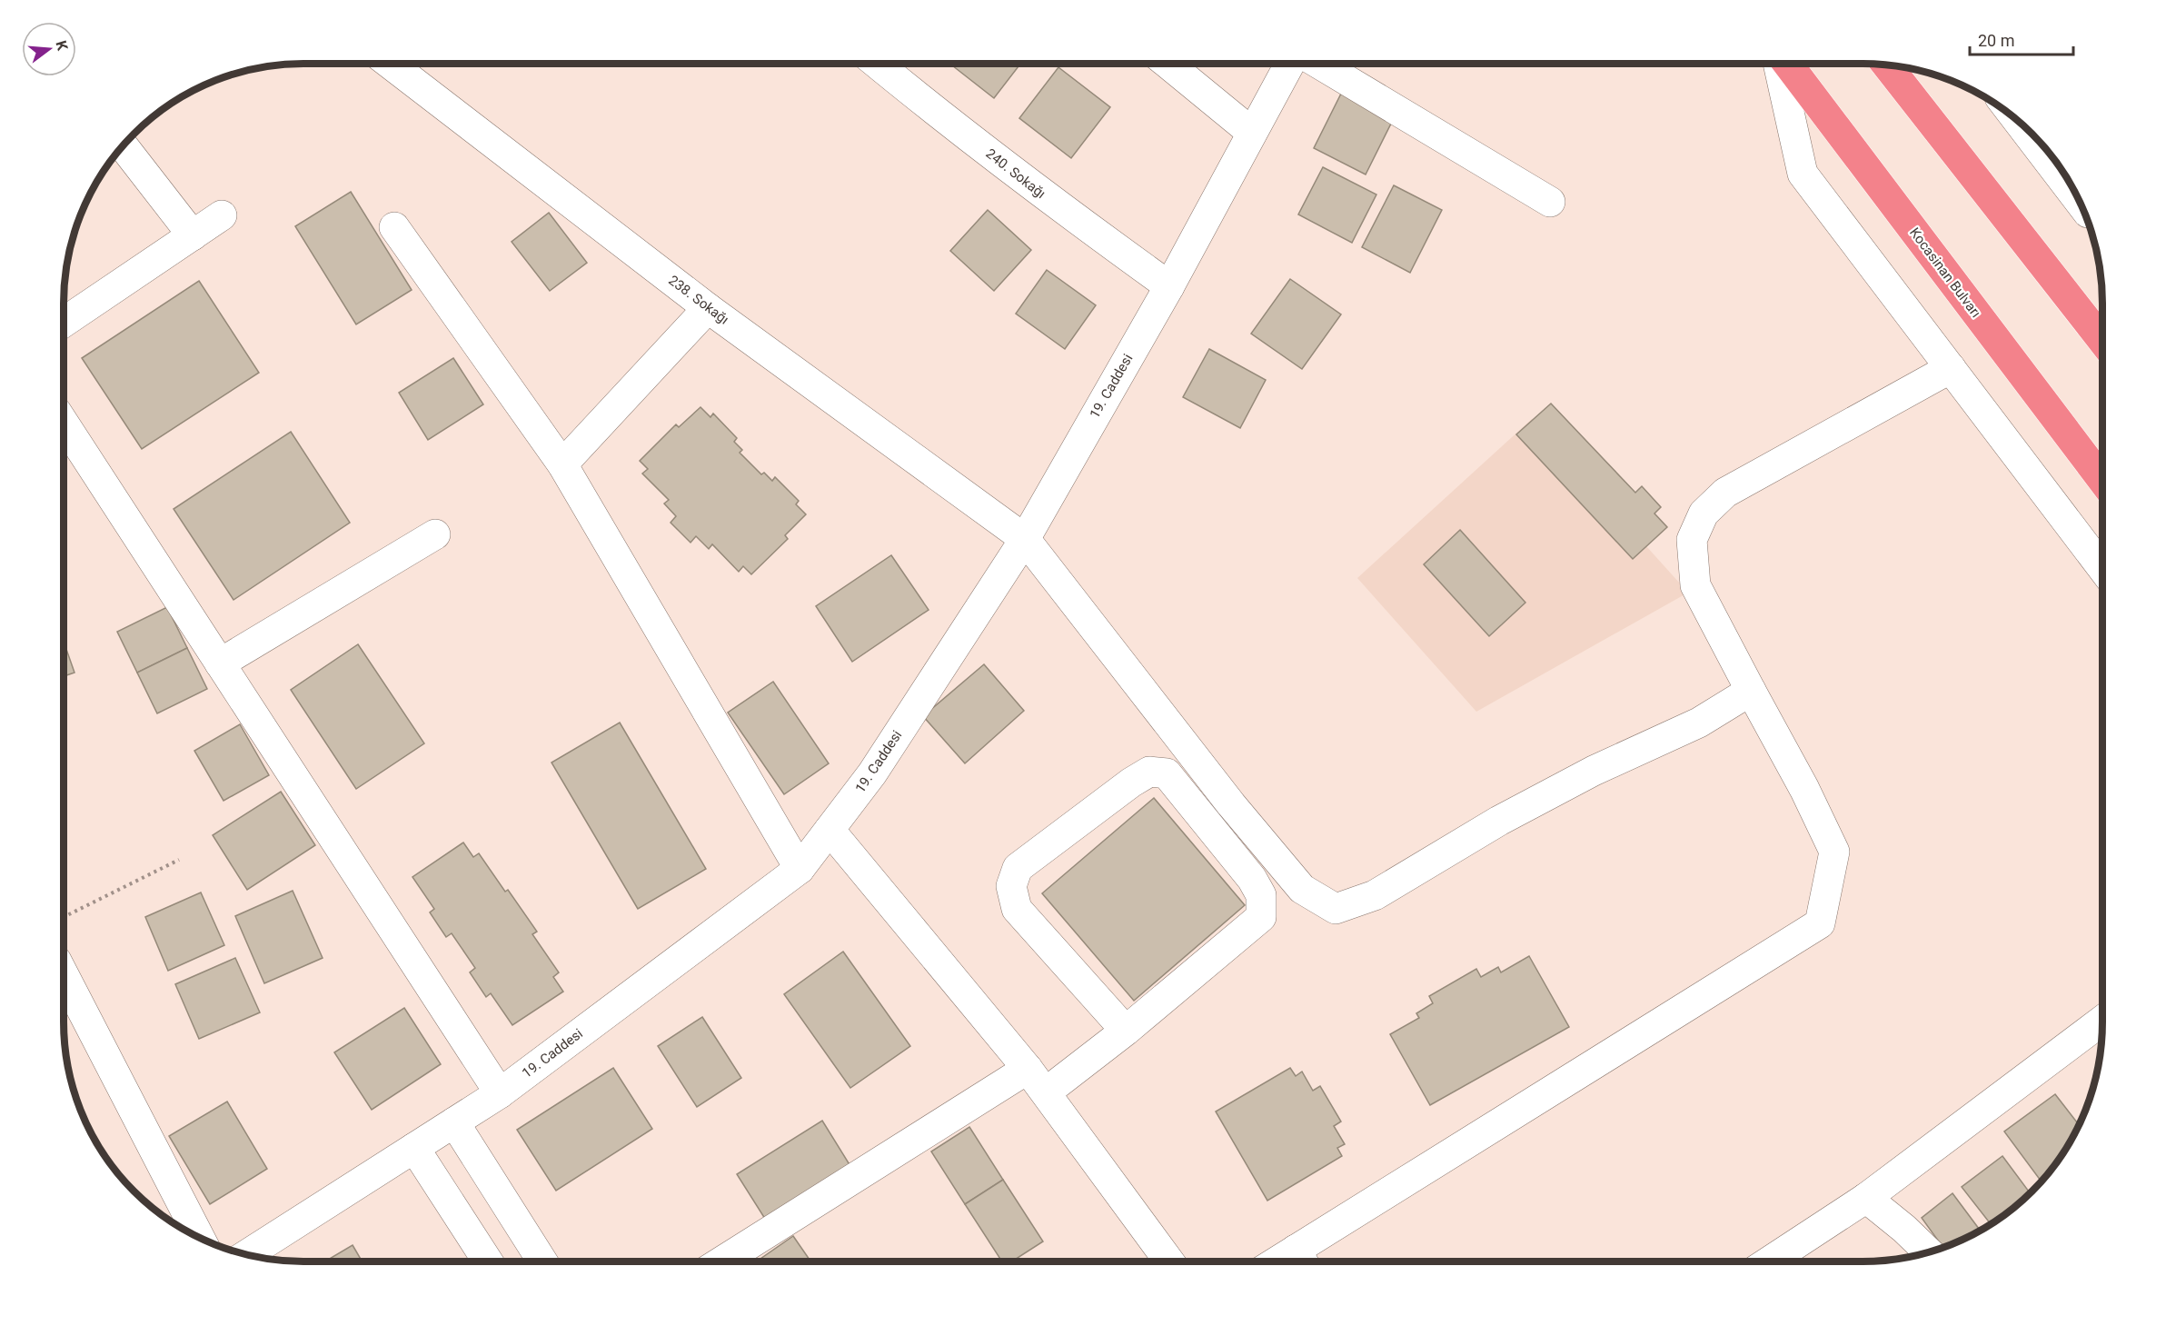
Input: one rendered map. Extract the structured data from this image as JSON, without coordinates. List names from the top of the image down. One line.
{"streets":{"highway":["Kocasinan Bulvarı"],"street":["240. Sokağı","238. Sokağı","19. Caddesi"]},"crossings":[["240. Sokağı","19. Caddesi"],["238. Sokağı","19. Caddesi"]],"scale_bar":"20 m","north":"right"}
